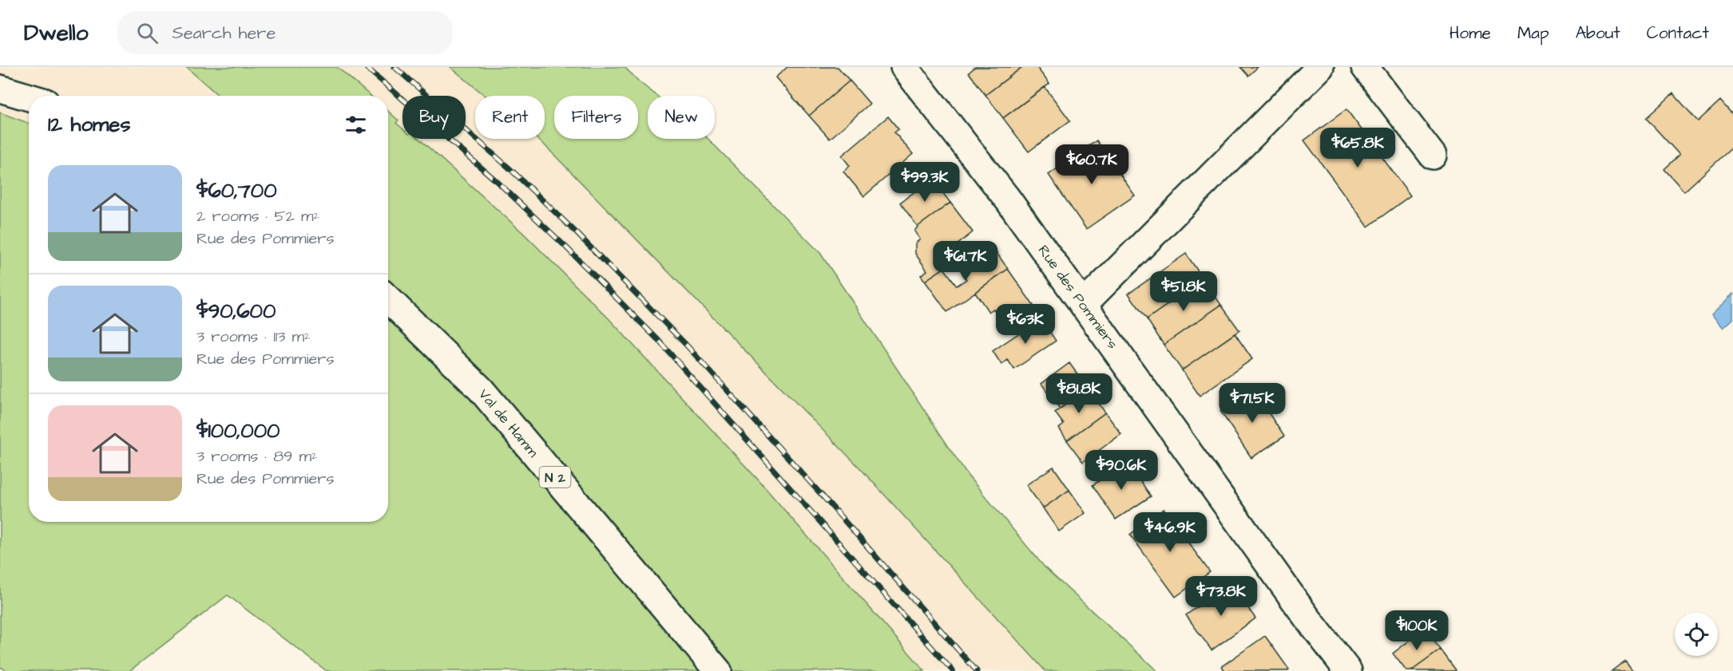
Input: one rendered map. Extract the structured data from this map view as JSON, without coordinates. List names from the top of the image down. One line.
{"streets":{"street":["Rue des Pommiers","Val de Hamm","N 2"]},"page":{"header":"Dwello","search":"Search here","nav":["Home","Map","About","Contact"],"chip":["Buy","Rent","Filters","New"],"heading":"12 homes","price":["$65.8K","$60.7K","$99.3K","$61.7K","$51.8K","$63K","$81.8K","$71.5K","$90.6K","$46.9K","$73.8K","$100K"],"list":[{"name":"$60,700","note":"2 rooms · 52 m² · Rue des Pommiers"},{"name":"$90,600","note":"3 rooms · 113 m² · Rue des Pommiers"},{"name":"$100,000","note":"3 rooms · 89 m² · Rue des Pommiers"}]}}
